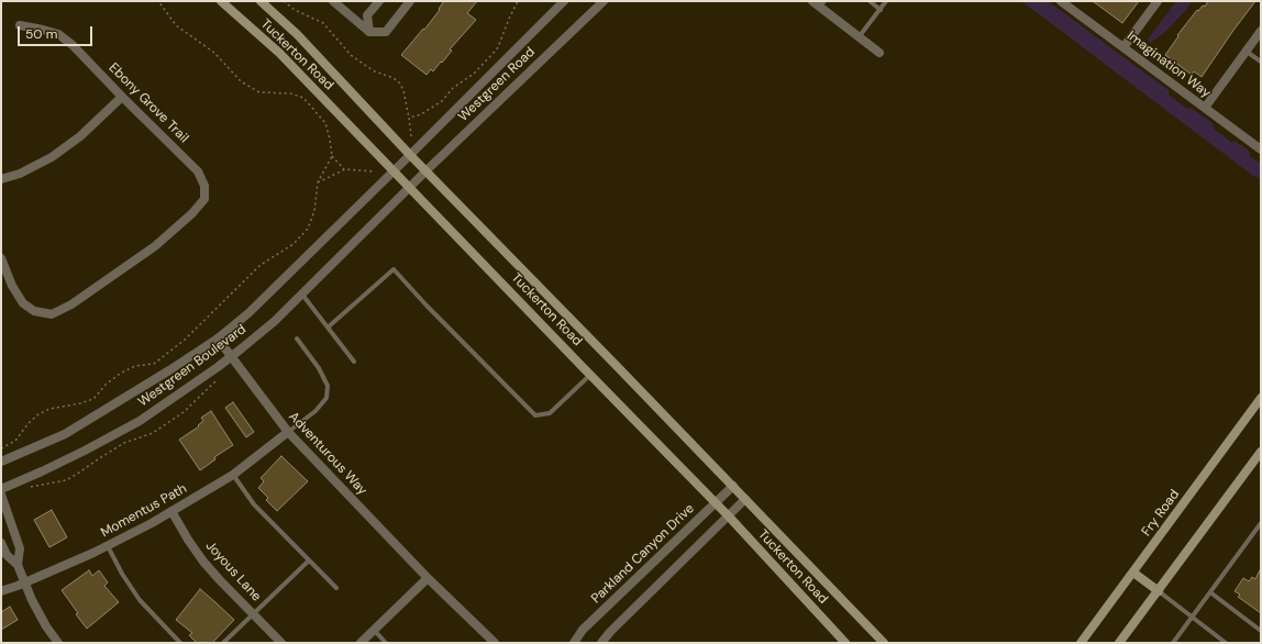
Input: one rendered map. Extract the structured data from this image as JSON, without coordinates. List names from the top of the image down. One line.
{"streets":{"main road":["Tuckerton Road","Fry Road"],"street":["Imagination Way","Westgreen Road","Ebony Grove Trail","Westgreen Boulevard","Adventurous Way","Momentus Path","Parkland Canyon Drive","Joyous Lane"]},"crossings":[["Tuckerton Road","Westgreen Road"],["Tuckerton Road","Westgreen Boulevard"],["Tuckerton Road","Parkland Canyon Drive"],["Westgreen Road","Westgreen Boulevard"],["Westgreen Boulevard","Adventurous Way"],["Adventurous Way","Momentus Path"],["Momentus Path","Joyous Lane"]],"scale_bar":"50 m"}
